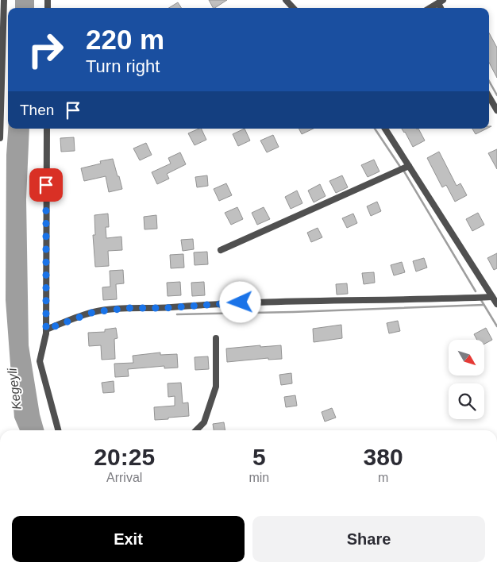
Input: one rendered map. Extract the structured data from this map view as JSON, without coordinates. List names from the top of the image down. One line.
{"water":["Kegeyli"],"north":"bottom right","page":{"turn":["220 m","Turn right"],"then":"Then","eta":["20:25","Arrival","5","min","380","m"],"buttons":["Exit","Share"]}}
